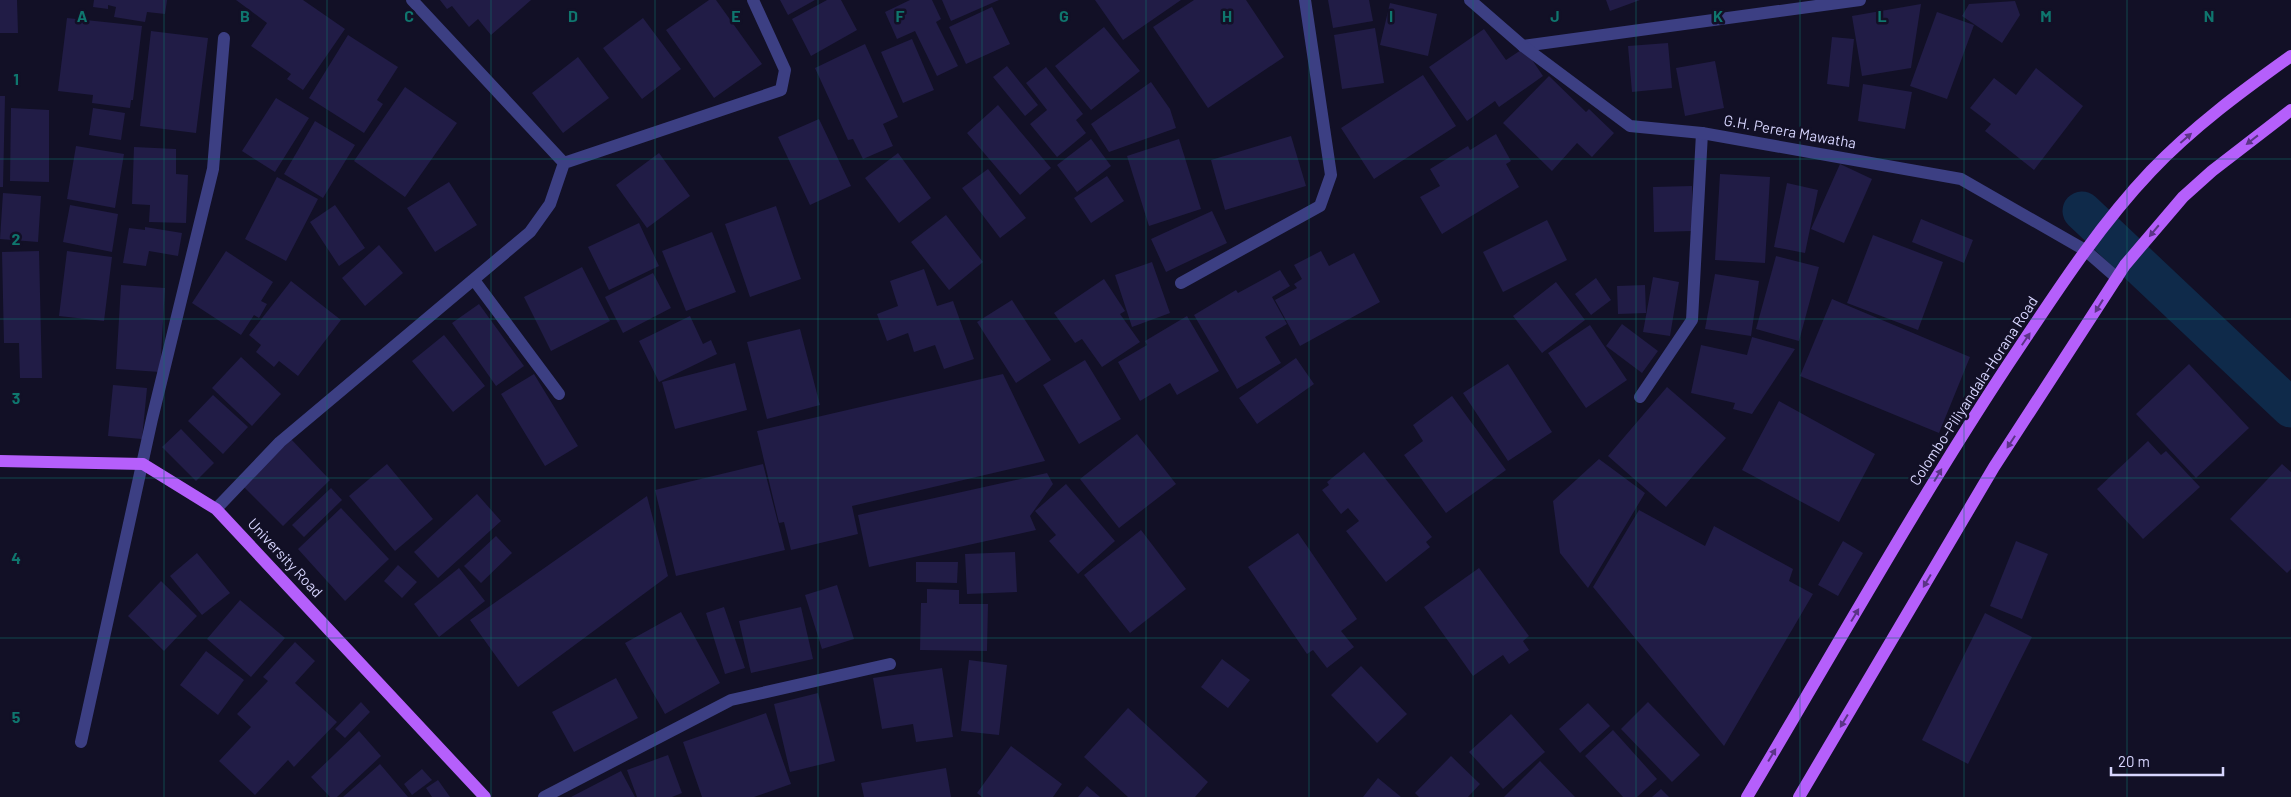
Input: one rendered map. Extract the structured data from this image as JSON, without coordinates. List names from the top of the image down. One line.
{"streets":{"main road":["Colombo-Piliyandala-Horana Road","University Road"],"street":["G.H. Perera Mawatha"]},"crossings":[["G.H. Perera Mawatha","Colombo-Piliyandala-Horana Road"]],"scale_bar":"20 m","grid":{"columns":["A","B","C","D","E","F","G","H","I","J","K","L","M","N"],"rows":["1","2","3","4","5"]}}
